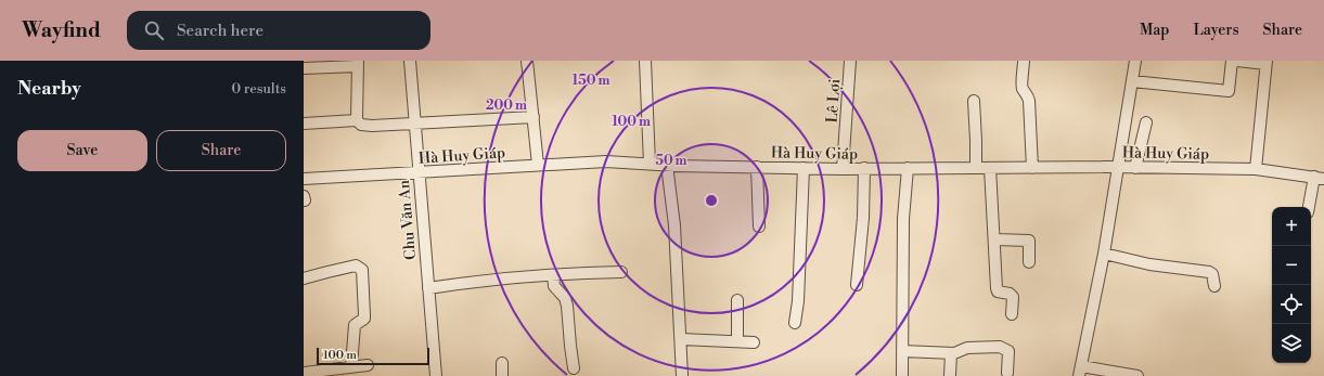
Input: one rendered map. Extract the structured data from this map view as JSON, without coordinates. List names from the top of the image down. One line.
{"streets":{"street":["Lê Lợi","Hà Huy Giáp","Chu Văn An"]},"crossings":[["Lê Lợi","Hà Huy Giáp"],["Hà Huy Giáp","Chu Văn An"]],"scale_bar":"100 m","page":{"header":"Wayfind","search":"Search here","nav":["Map","Layers","Share"],"heading":["Nearby","0 results"],"buttons":["Save","Share"],"map_buttons":["+","−"],"scale":"100 m"},"rings":["150 m","200 m","100 m","50 m"]}
